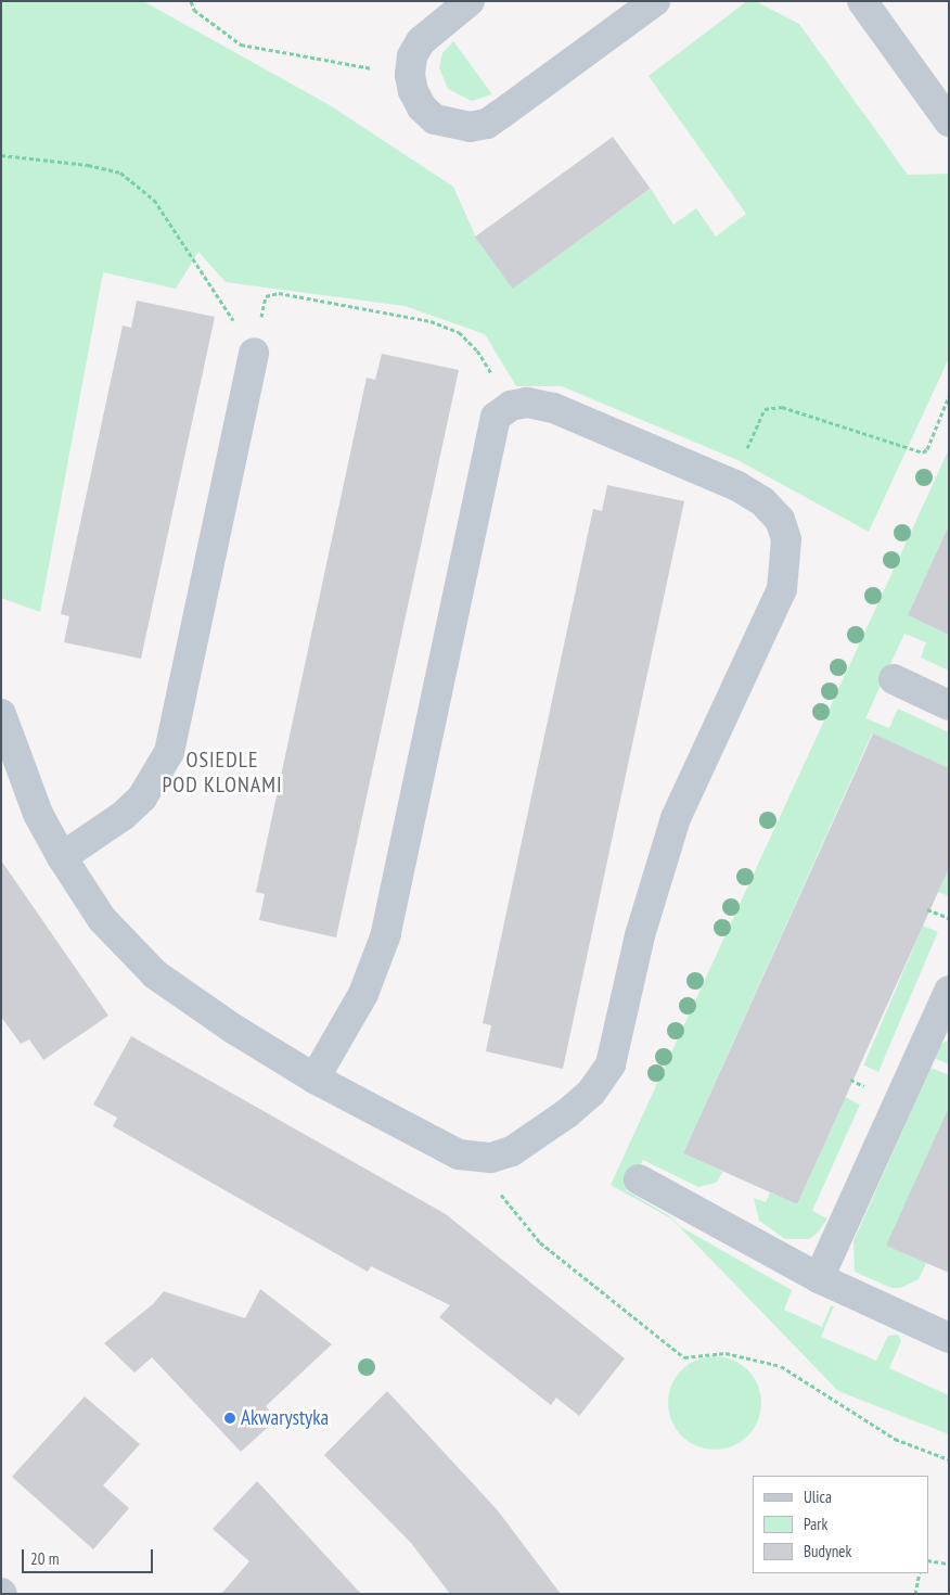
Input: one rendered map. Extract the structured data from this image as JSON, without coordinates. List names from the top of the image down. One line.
{"districts":["OSIEDLE POD KLONAMI"],"places":["Akwarystyka"],"legend":["Ulica","Park","Budynek"],"scale_bar":"20 m"}
